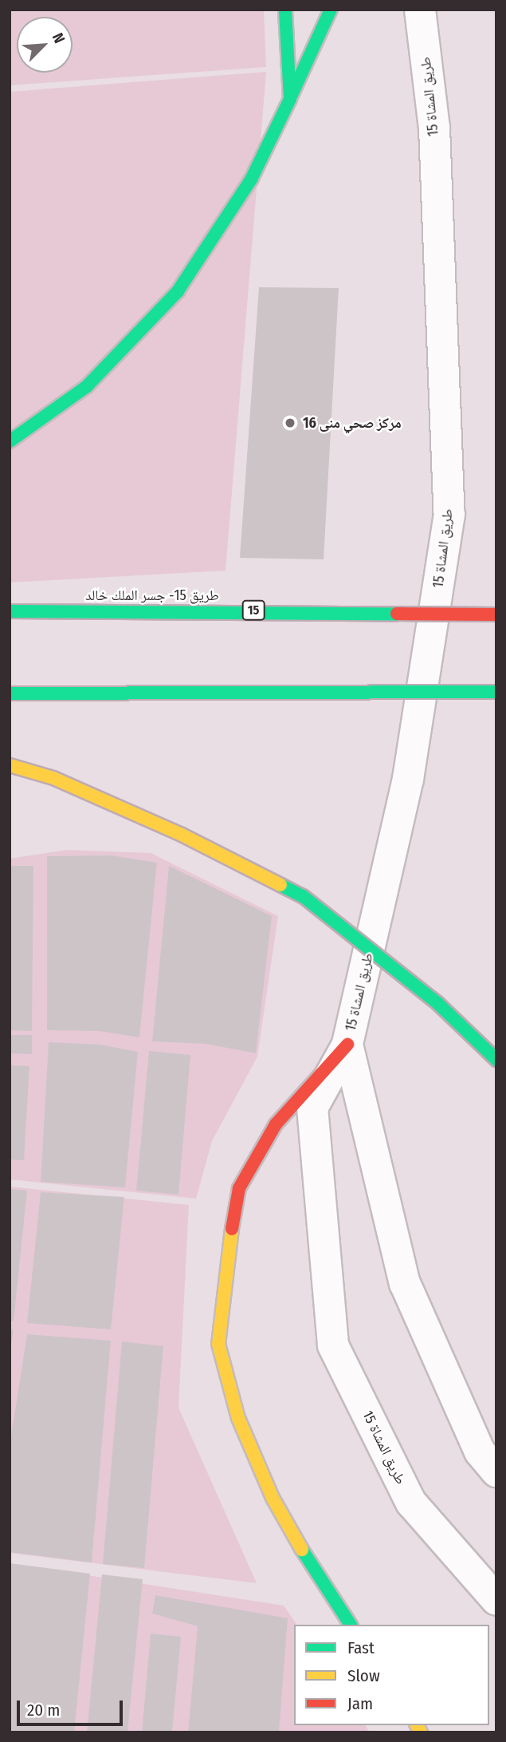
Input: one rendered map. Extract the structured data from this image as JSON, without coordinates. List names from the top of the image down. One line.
{"streets":{"main road":["طريق 15- جسر الملك خالد","15"],"street":["طريق المشاة 15"]},"places":["مركز صحي منى 16"],"legend":["Fast","Slow","Jam"],"scale_bar":"20 m","north":"top right"}
